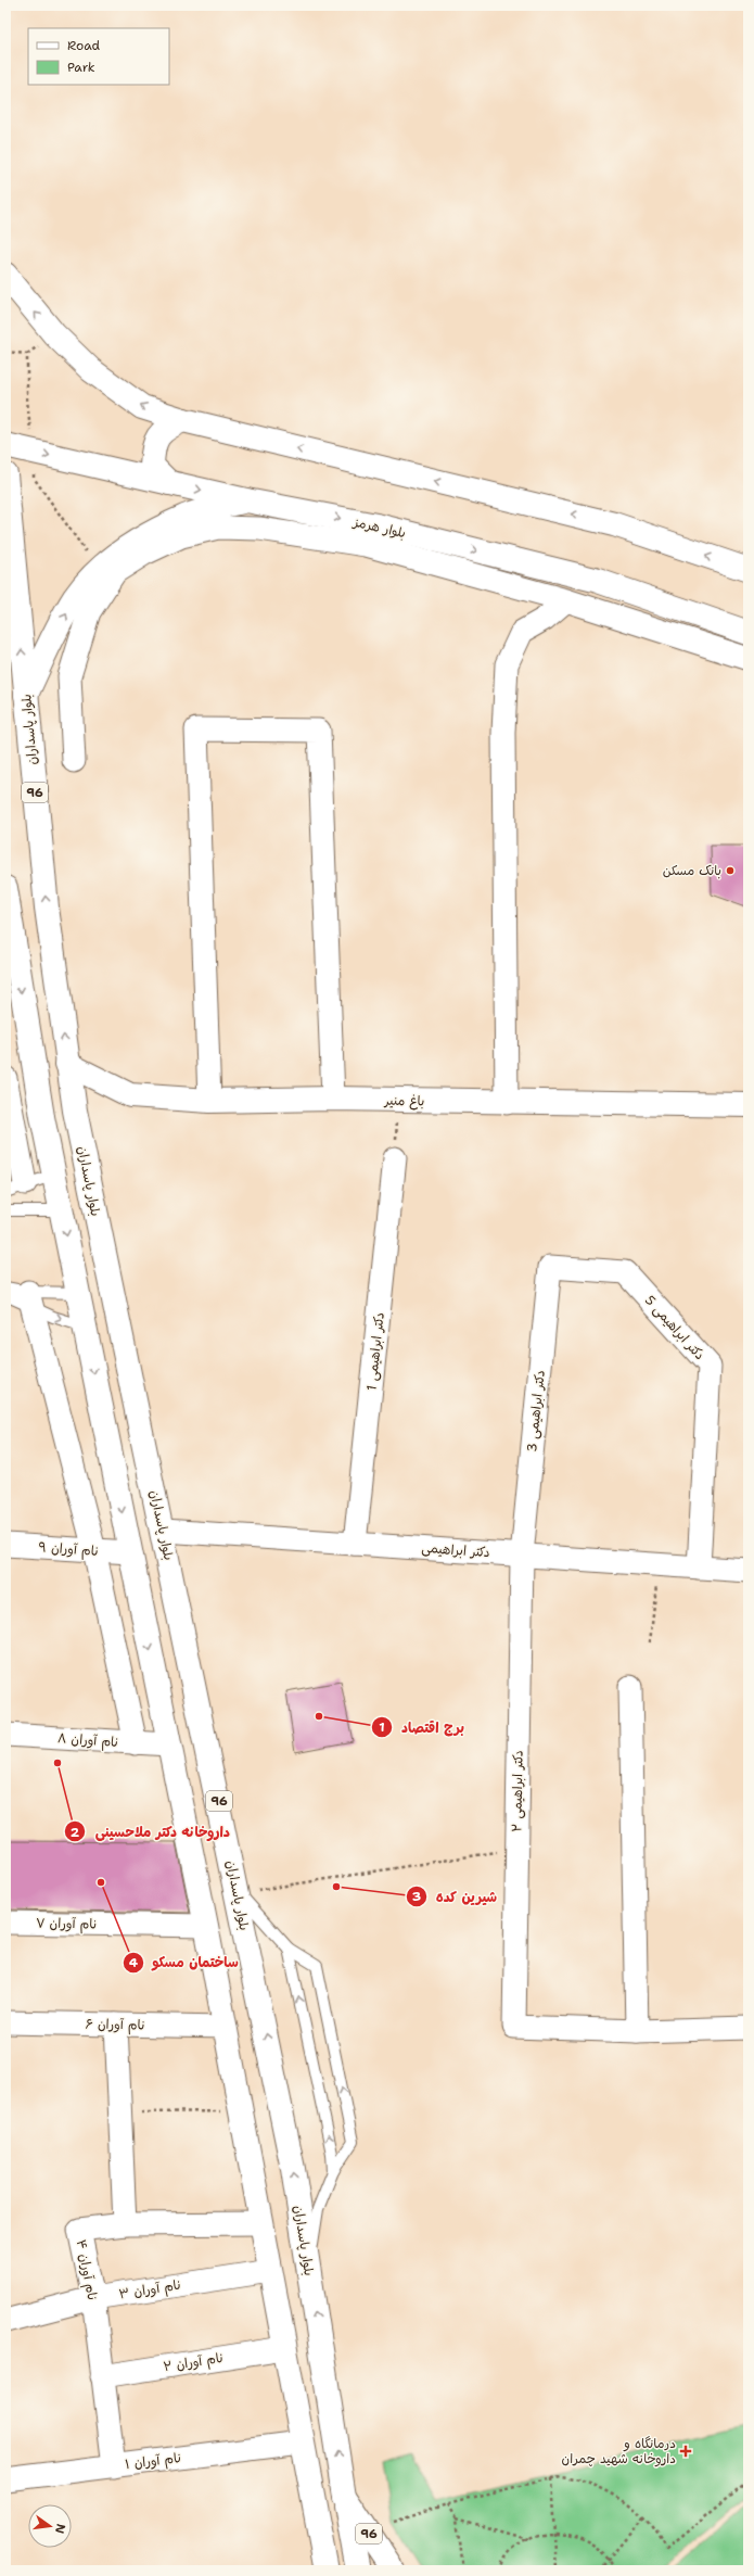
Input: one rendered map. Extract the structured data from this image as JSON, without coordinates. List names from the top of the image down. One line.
{"streets":{"main road":["بلوار هرمز","بلوار پاسداران","96","باغ منیر"],"street":["دکتر ابراهیمی 5","دکتر ابراهیمی 1","دکتر ابراهیمی 3","نام آوران ۹","دکتر ابراهیمی","نام آوران ۸","دکتر ابراهیمی ۲","نام آوران ۷","نام آوران ۶","نام آوران ۴","نام آوران ۳","نام آوران ۲","نام آوران ۱"]},"crossings":[["بلوار پاسداران","96"],["بلوار پاسداران","باغ منیر"],["بلوار پاسداران","دکتر ابراهیمی"],["دکتر ابراهیمی 5","دکتر ابراهیمی 3"],["دکتر ابراهیمی 5","دکتر ابراهیمی"],["دکتر ابراهیمی 1","دکتر ابراهیمی"],["دکتر ابراهیمی 3","دکتر ابراهیمی"],["دکتر ابراهیمی 3","دکتر ابراهیمی ۲"],["دکتر ابراهیمی","دکتر ابراهیمی ۲"],["نام آوران ۴","نام آوران ۳"],["نام آوران ۴","نام آوران ۲"],["نام آوران ۴","نام آوران ۱"]],"places":{"other":["بانک مسکن","برج اقتصاد","داروخانه دکتر ملاحسینی","ساختمان مسکو","شیرین کده"],"health":["درمانگاه و داروخانه شهید چمران"]},"legend":["Road","Park"],"north":"right"}
